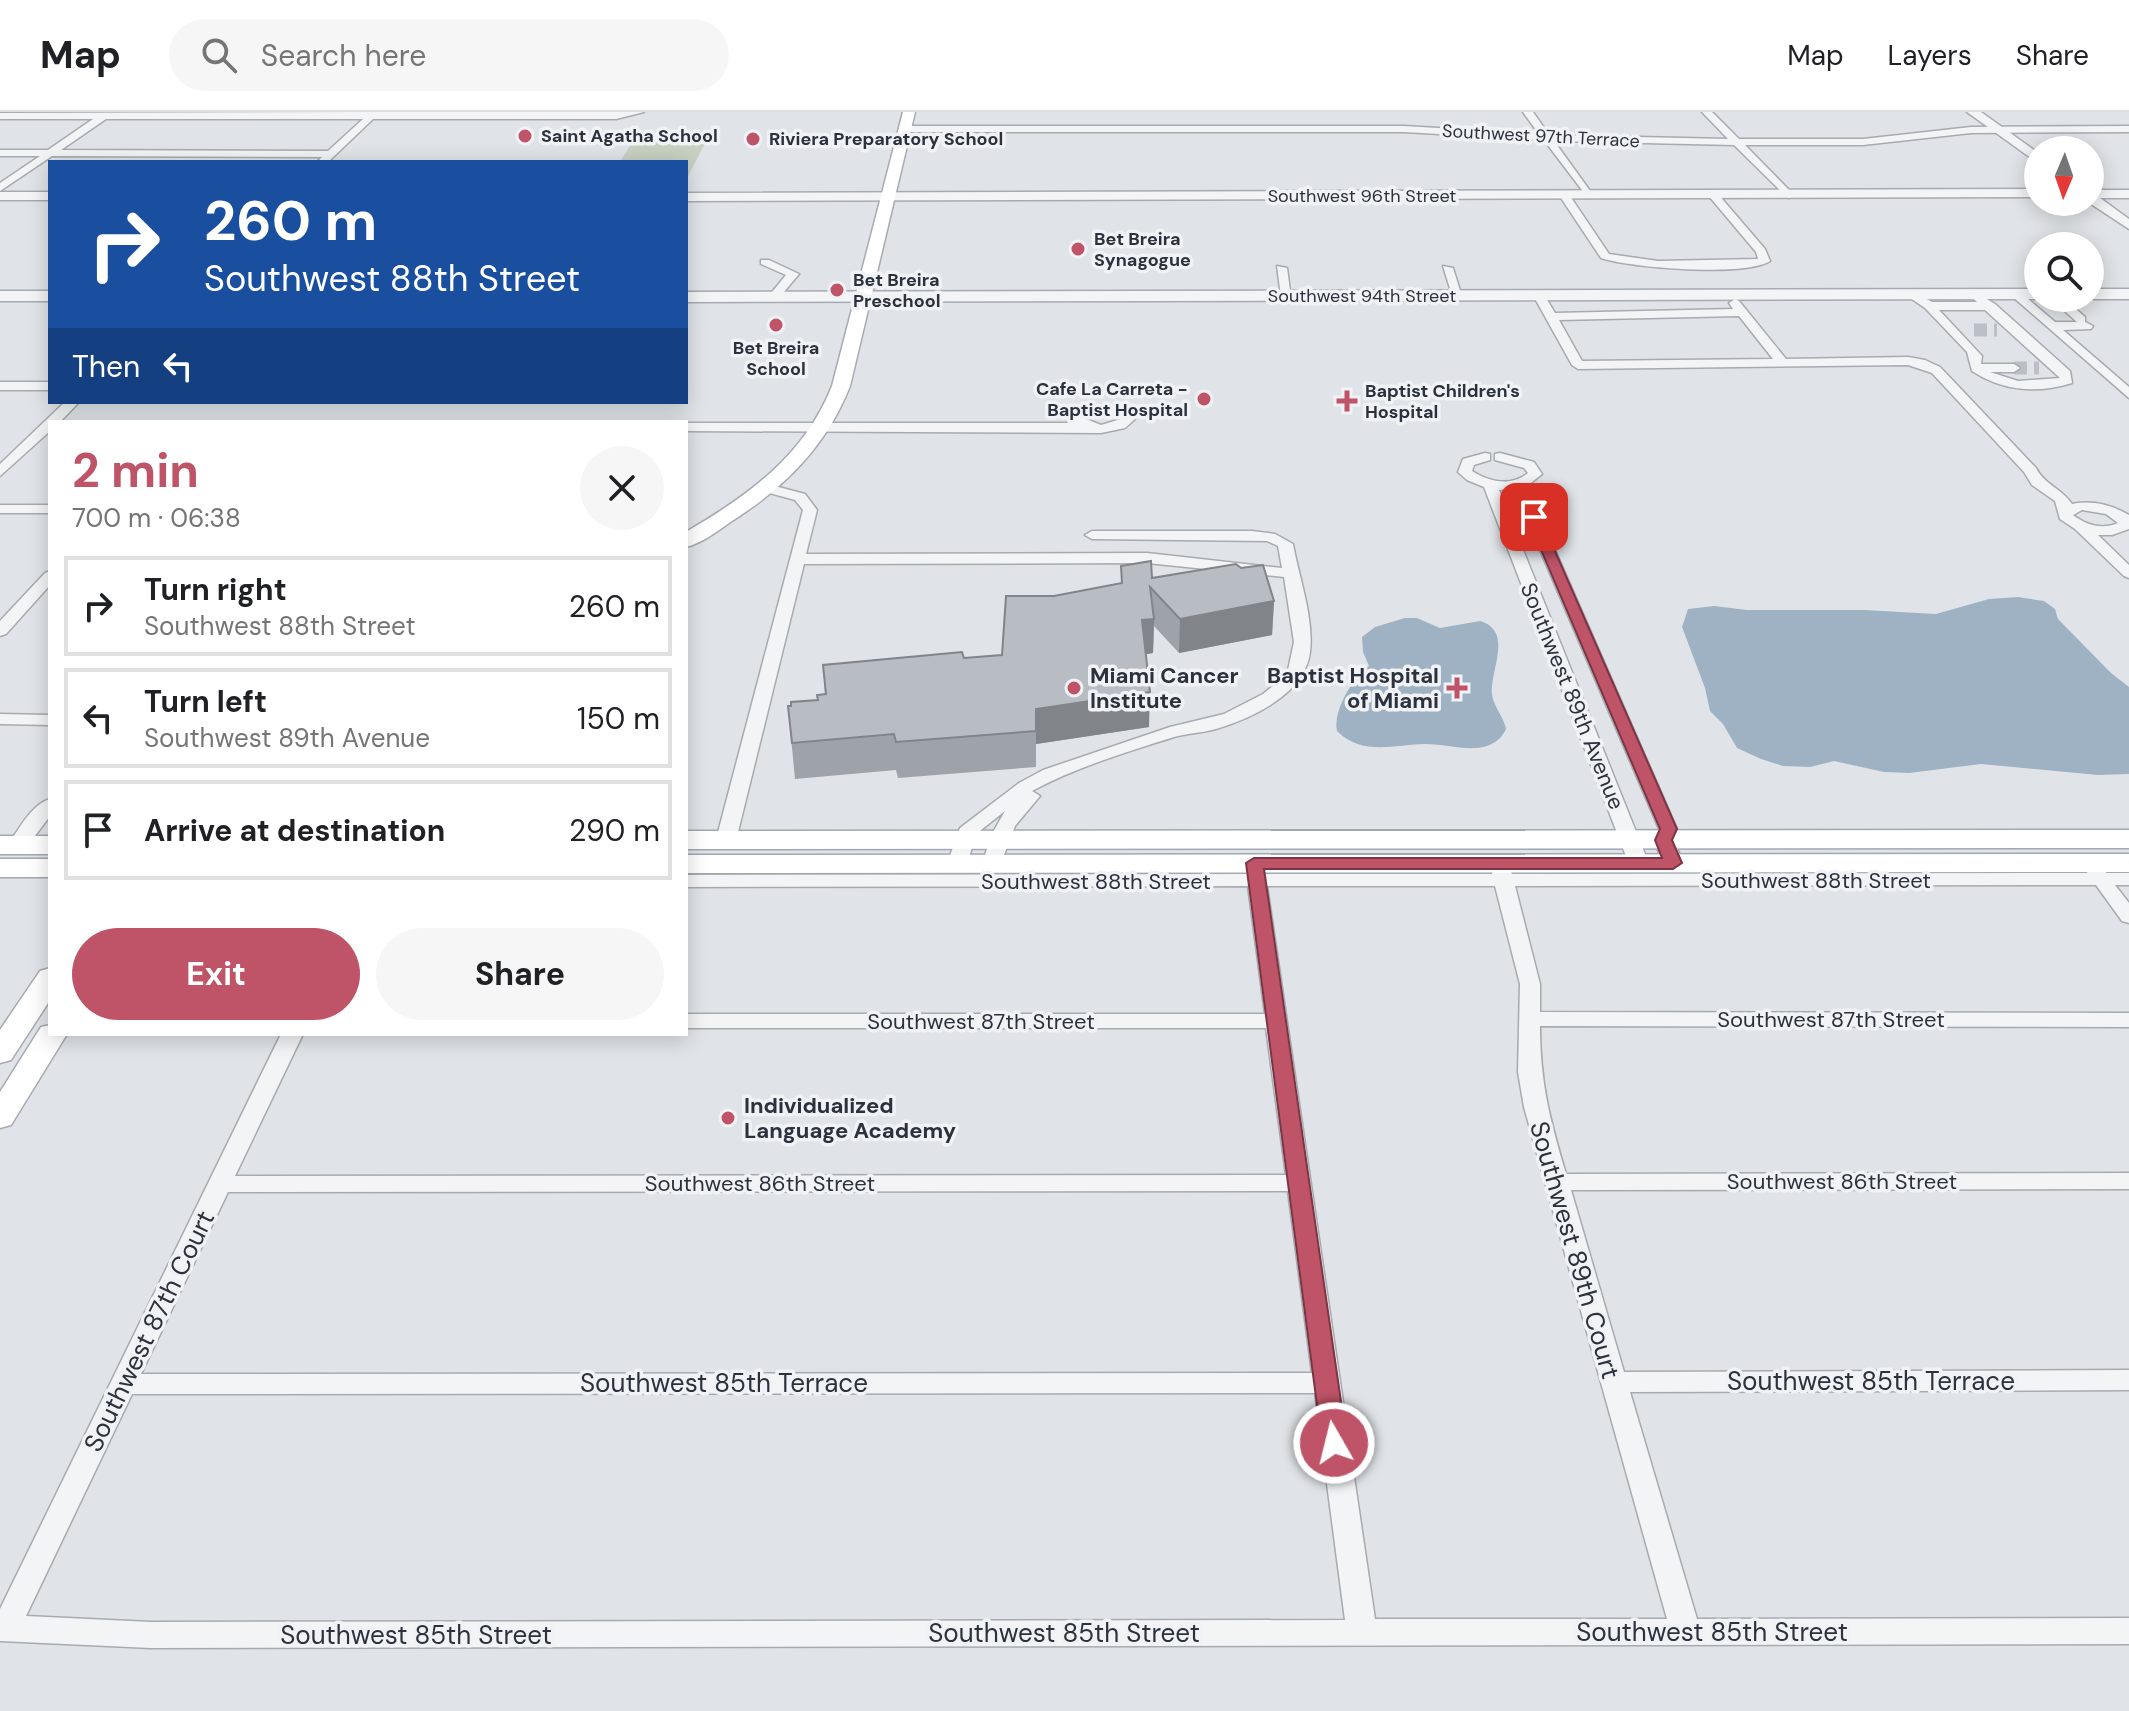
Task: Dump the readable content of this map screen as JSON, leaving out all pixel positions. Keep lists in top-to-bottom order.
{
  "streets": {
    "main road": ["Southwest 88th Street"],
    "street": [
      "Southwest 97th Terrace",
      "Southwest 96th Street",
      "Southwest 94th Street",
      "Southwest 89th Avenue",
      "Southwest 87th Street",
      "Southwest 86th Street",
      "Southwest 89th Court",
      "Southwest 87th Court",
      "Southwest 85th Terrace",
      "Southwest 85th Street"
    ]
  },
  "crossings": [
    ["Southwest 89th Avenue", "Southwest 88th Street"],
    ["Southwest 88th Street", "Southwest 89th Court"],
    ["Southwest 87th Street", "Southwest 89th Court"],
    ["Southwest 86th Street", "Southwest 89th Court"],
    ["Southwest 86th Street", "Southwest 87th Court"],
    ["Southwest 89th Court", "Southwest 85th Terrace"],
    ["Southwest 89th Court", "Southwest 85th Street"],
    ["Southwest 87th Court", "Southwest 85th Terrace"],
    ["Southwest 87th Court", "Southwest 85th Street"]
  ],
  "places": {
    "other": [
      "Saint Agatha School",
      "Riviera Preparatory School",
      "Bet Breira Synagogue",
      "Bet Breira Preschool",
      "Bet Breira School",
      "Cafe La Carreta - Baptist Hospital",
      "Miami Cancer Institute",
      "Individualized Language Academy"
    ],
    "health": ["Baptist Children's Hospital", "Baptist Hospital of Miami"]
  },
  "north": "bottom",
  "page": {
    "header": "Map",
    "search": "Search here",
    "nav": ["Map", "Layers", "Share"],
    "turn": ["260 m", "Southwest 88th Street"],
    "then": "Then",
    "heading": ["2 min", "700 m · 06:38"],
    "list": [
      {
        "name": "Turn right",
        "note": "Southwest 88th Street",
        "value": "260 m"
      },
      {
        "name": "Turn left",
        "note": "Southwest 89th Avenue",
        "value": "150 m"
      },
      {
        "name": "Arrive at destination",
        "value": "290 m"
      }
    ],
    "buttons": ["Exit", "Share"]
  }
}
